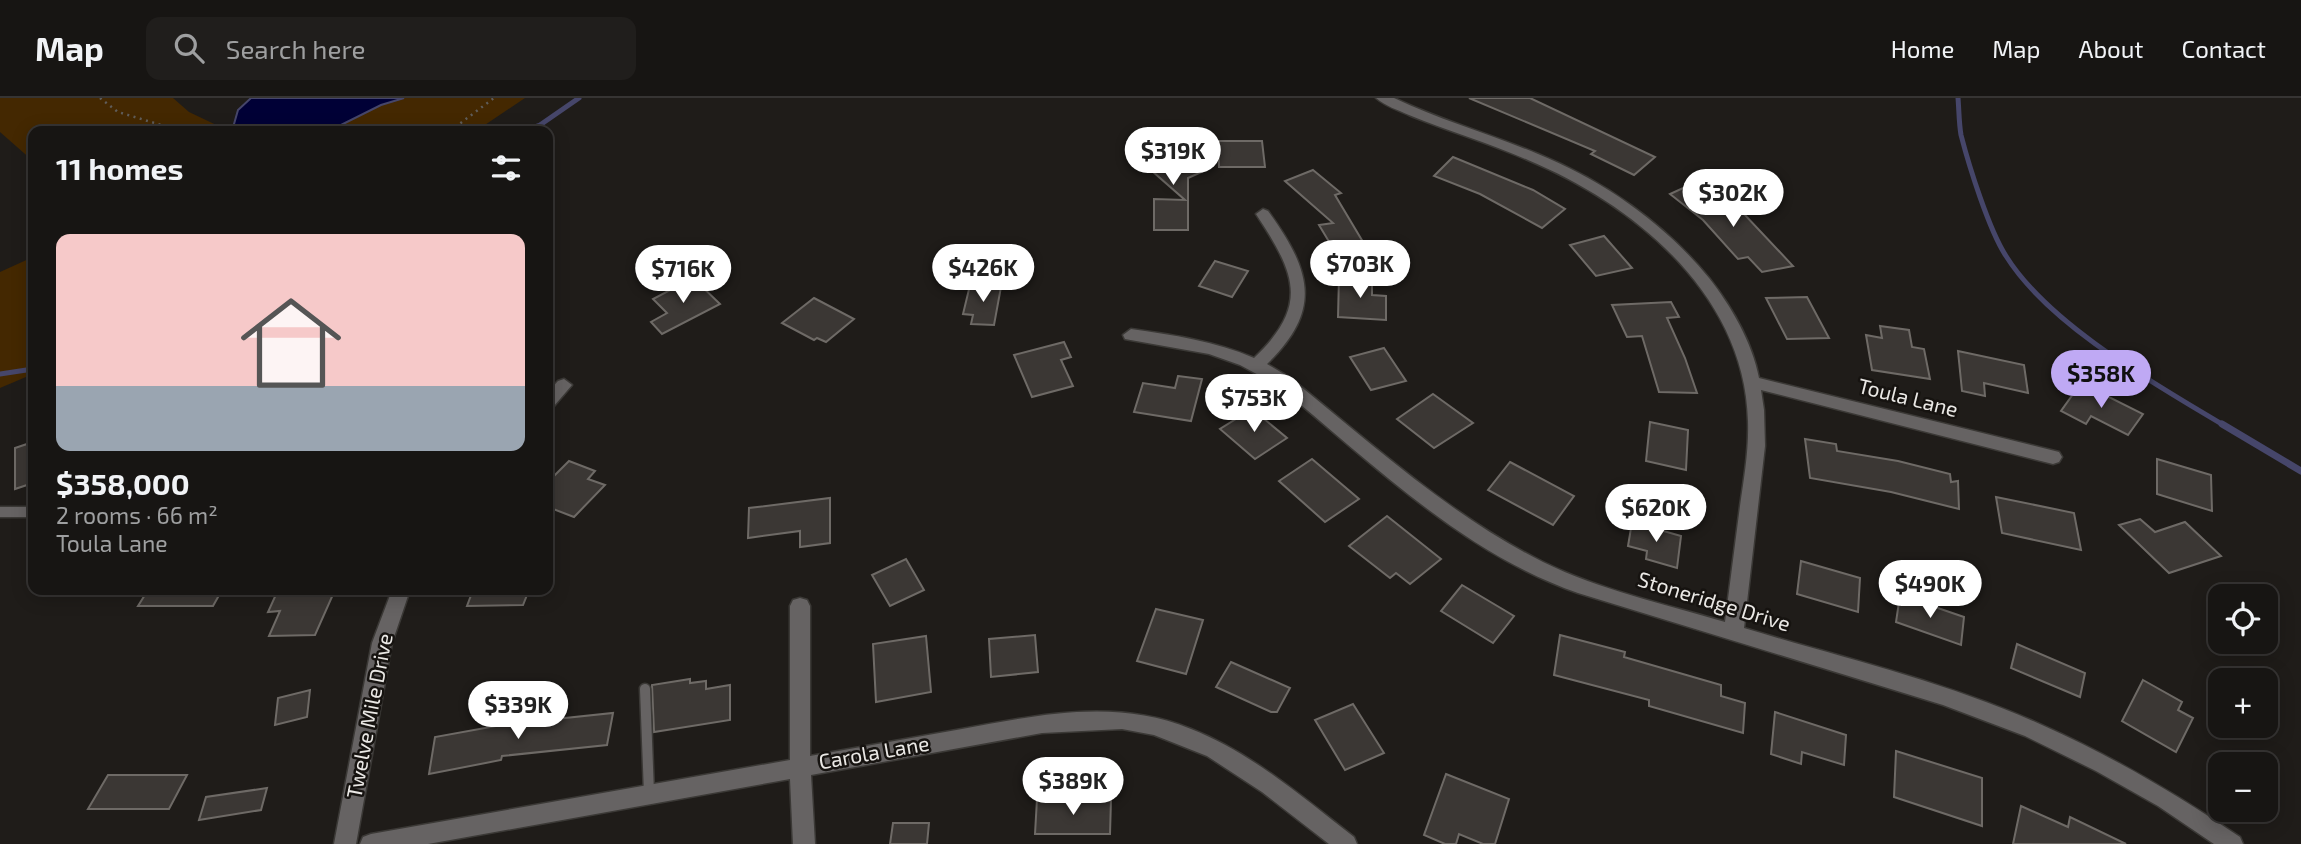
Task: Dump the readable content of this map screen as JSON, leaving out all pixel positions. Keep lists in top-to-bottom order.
{
  "streets": {
    "street": [
      "Toula Lane",
      "Stoneridge Drive",
      "Twelve Mile Drive",
      "Carola Lane"
    ]
  },
  "page": {
    "header": "Map",
    "search": "Search here",
    "nav": [
      "Home",
      "Map",
      "About",
      "Contact"
    ],
    "heading": "11 homes",
    "price": [
      "$319K",
      "$302K",
      "$703K",
      "$426K",
      "$716K",
      "$358K",
      "$753K",
      "$620K",
      "$490K",
      "$339K",
      "$389K"
    ],
    "list": [
      {
        "name": "$358,000",
        "note": "2 rooms · 66 m² · Toula Lane"
      }
    ],
    "map_buttons": ["+", "−"]
  }
}
